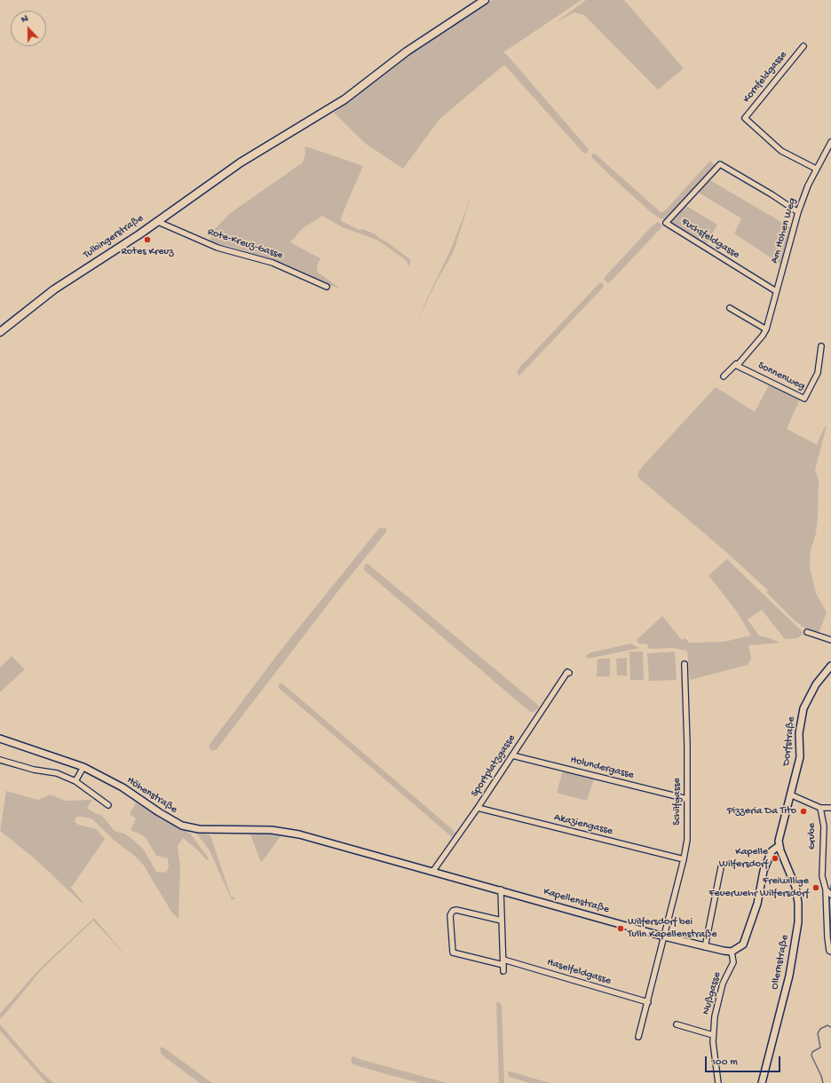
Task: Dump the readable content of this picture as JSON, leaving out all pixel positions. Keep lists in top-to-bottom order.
{
  "streets": {
    "main road": ["Tulbingerstraße"],
    "street": [
      "Kornfeldgasse",
      "Am Hohen Weg",
      "Fuchsfeldgasse",
      "Rote-Kreuz-Gasse",
      "Sonnenweg",
      "Dorfstraße",
      "Sportplatzgasse",
      "Holundergasse",
      "Höhenstraße",
      "Schilfgasse",
      "Akaziengasse",
      "Grube",
      "Kapellenstraße",
      "Ollernstraße",
      "Haselfeldgasse",
      "Nußgasse"
    ]
  },
  "crossings": [
    ["Kornfeldgasse", "Am Hohen Weg"],
    ["Am Hohen Weg", "Fuchsfeldgasse"],
    ["Am Hohen Weg", "Sonnenweg"],
    ["Tulbingerstraße", "Rote-Kreuz-Gasse"],
    ["Dorfstraße", "Grube"],
    ["Dorfstraße", "Ollernstraße"],
    ["Sportplatzgasse", "Holundergasse"],
    ["Sportplatzgasse", "Akaziengasse"],
    ["Sportplatzgasse", "Kapellenstraße"],
    ["Holundergasse", "Schilfgasse"],
    ["Höhenstraße", "Kapellenstraße"],
    ["Schilfgasse", "Akaziengasse"],
    ["Schilfgasse", "Kapellenstraße"],
    ["Kapellenstraße", "Nußgasse"]
  ],
  "places": [
    "Rotes Kreuz",
    "Pizzeria Da Tito",
    "Kapelle Wilfersdorf",
    "Freiwillige Feuerwehr Wilfersdorf",
    "Wilfersdorf bei Tulln Kapellenstraße"
  ],
  "scale_bar": "100 m",
  "north": "top"
}
